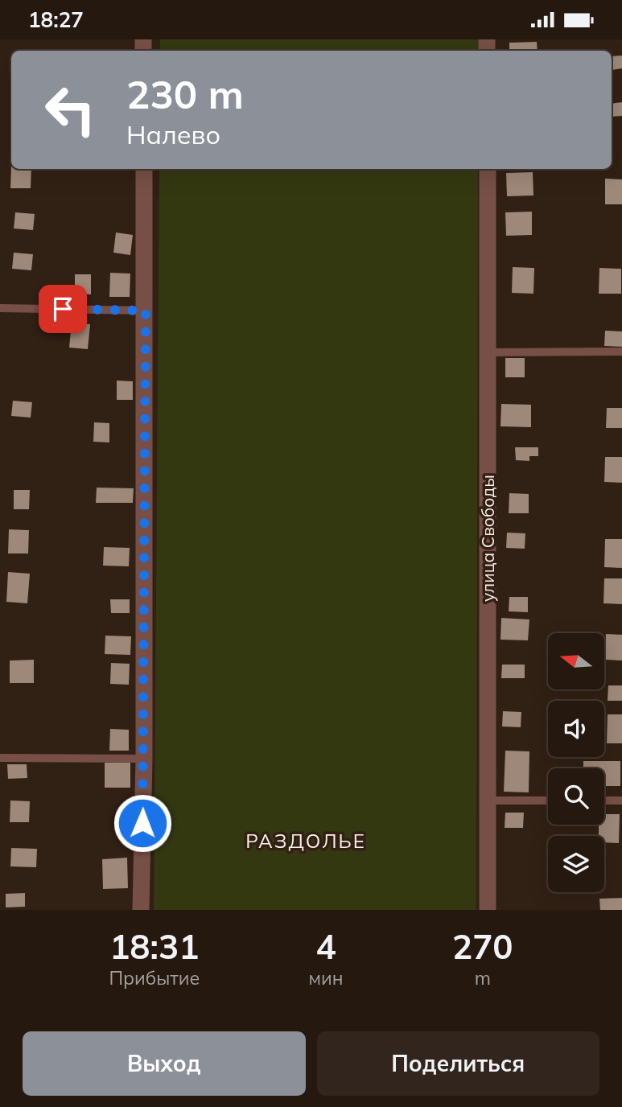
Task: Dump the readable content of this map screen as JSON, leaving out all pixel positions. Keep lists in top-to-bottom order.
{
  "streets": {
    "street": ["улица Свободы"]
  },
  "districts": ["РАЗДОЛЬЕ"],
  "north": "left",
  "page": {
    "status": "18:27",
    "turn": ["230 m", "Налево"],
    "eta": [
      "18:31",
      "Прибытие",
      "4",
      "мин",
      "270",
      "m"
    ],
    "buttons": ["Выход", "Поделиться"]
  }
}
